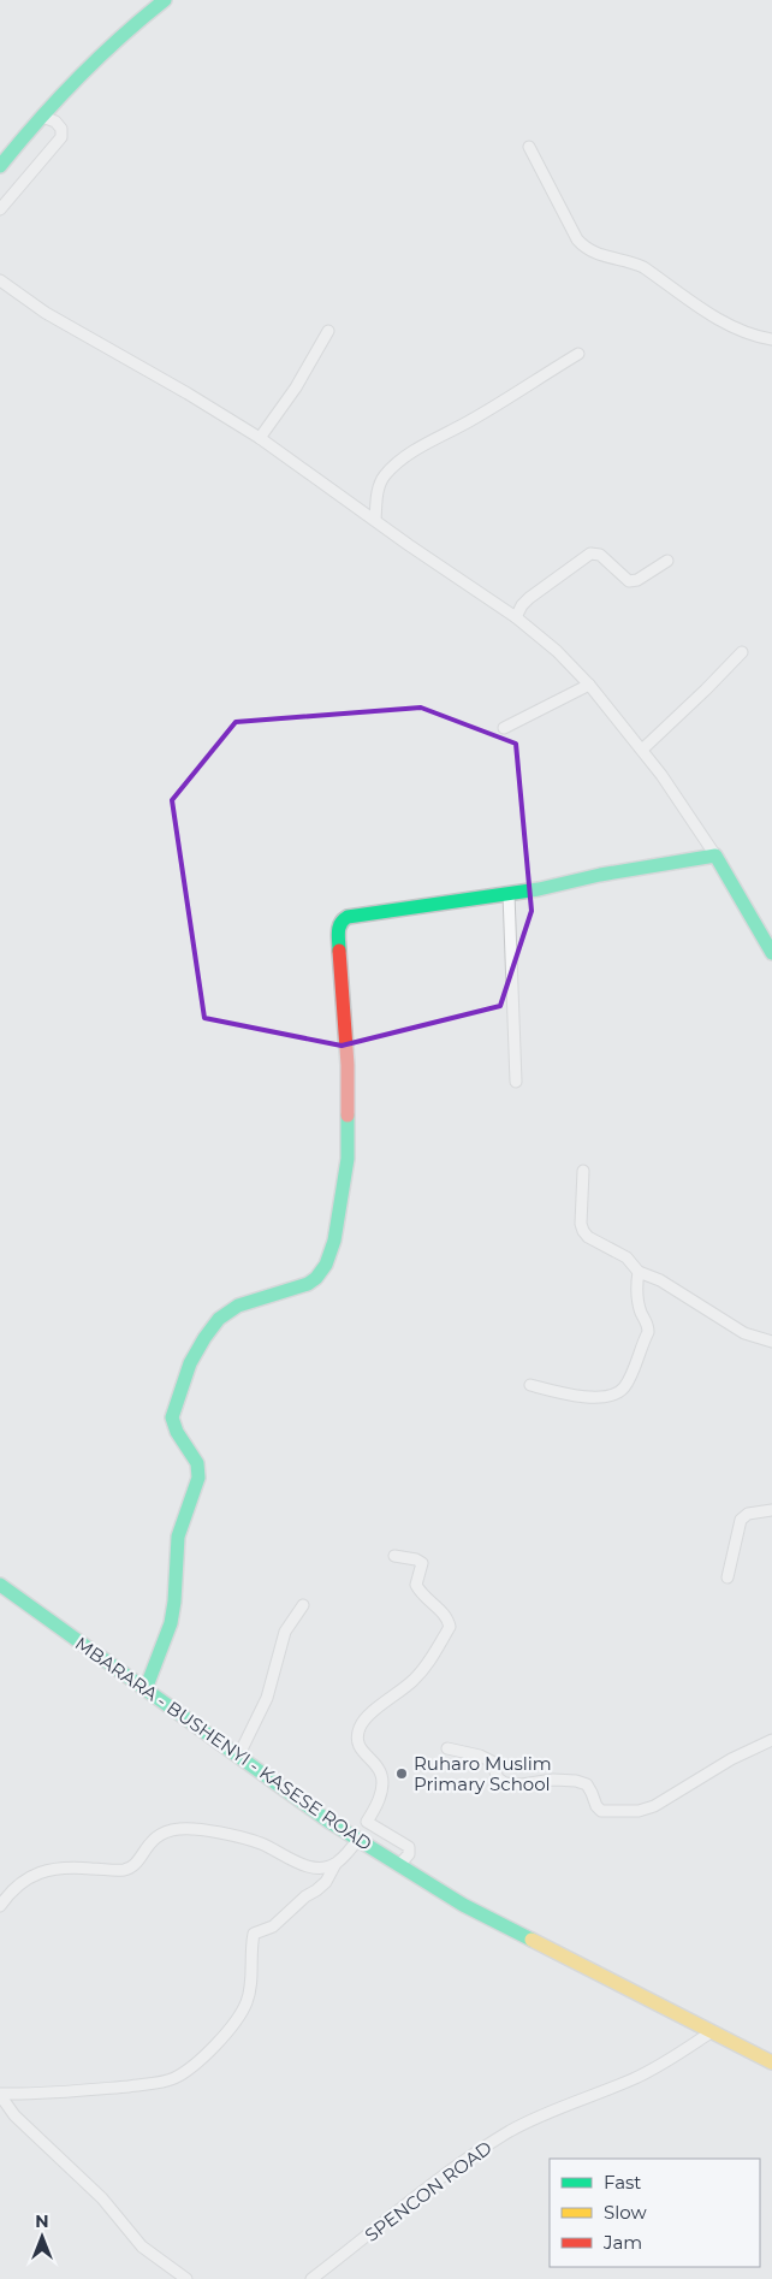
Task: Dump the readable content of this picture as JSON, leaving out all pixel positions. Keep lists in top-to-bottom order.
{
  "streets": {
    "main road": ["MBARARA - BUSHENYI - KASESE ROAD"],
    "street": ["SPENCON ROAD"]
  },
  "crossings": [
    ["MBARARA - BUSHENYI - KASESE ROAD", "SPENCON ROAD"]
  ],
  "places": ["Ruharo Muslim Primary School"],
  "legend": ["Fast", "Slow", "Jam"],
  "north": "top"
}
